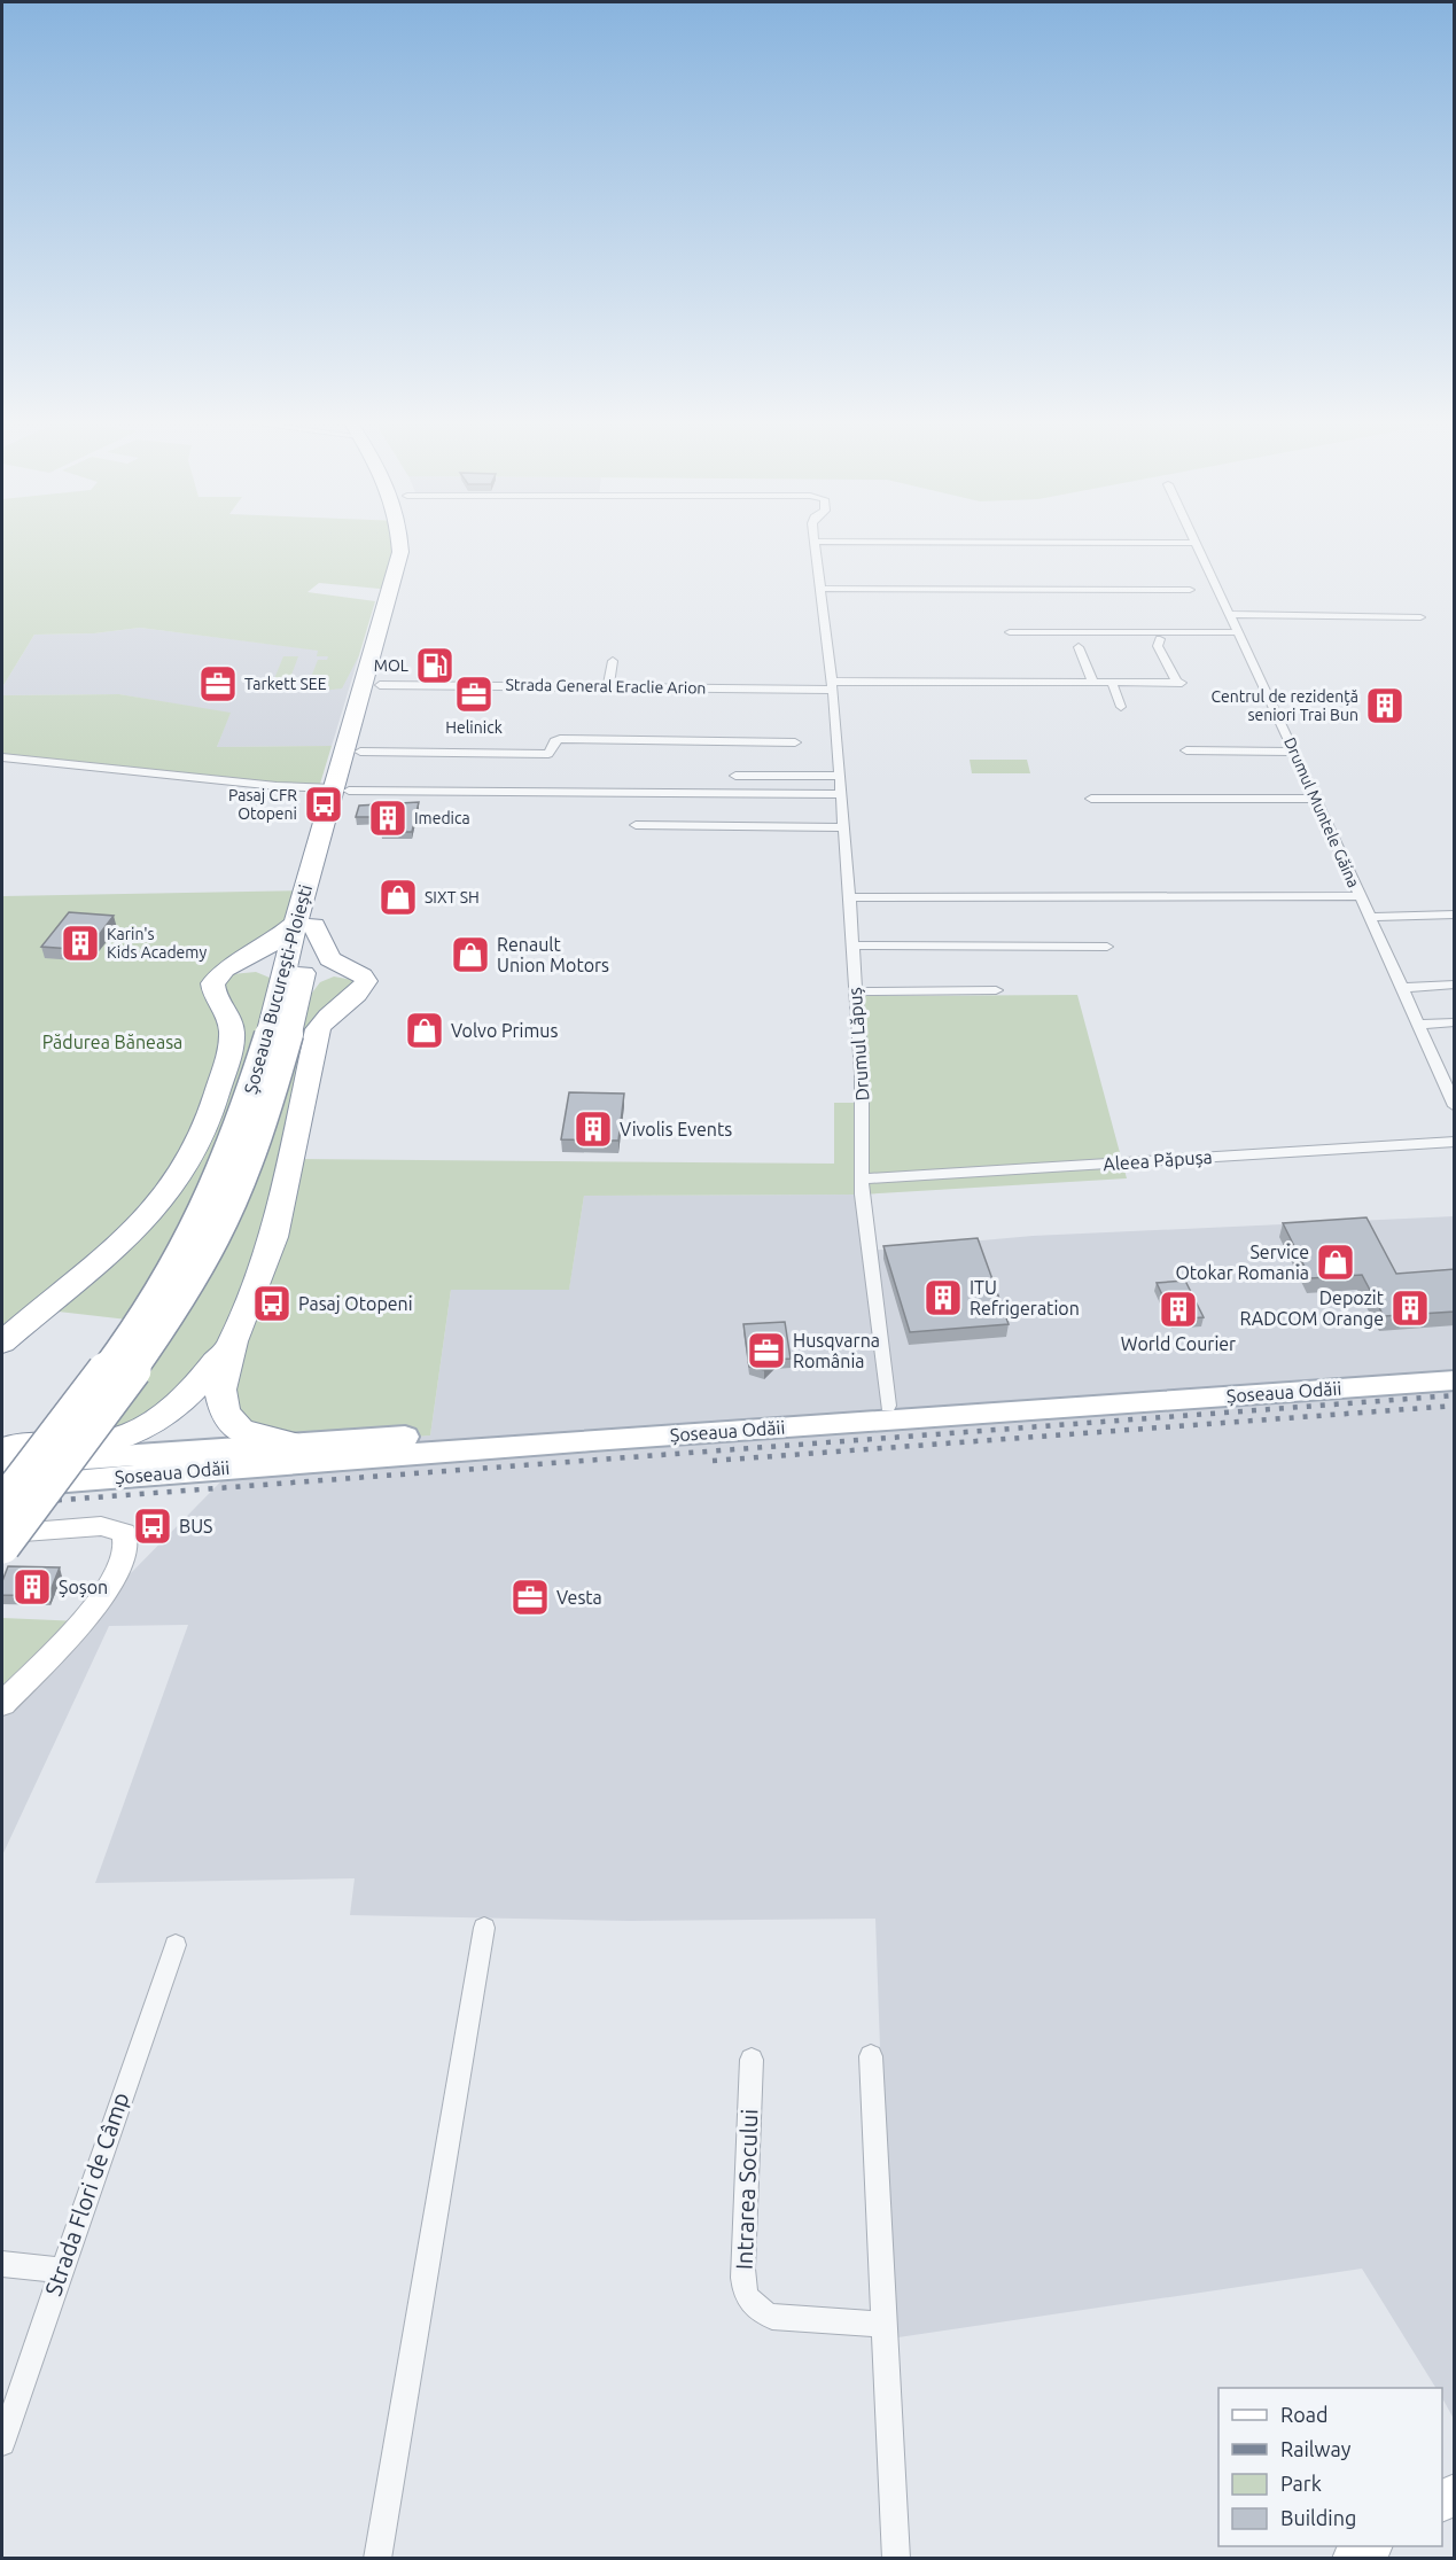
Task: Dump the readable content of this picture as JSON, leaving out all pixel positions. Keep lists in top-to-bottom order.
{
  "streets": {
    "highway": ["Șoseaua București-Ploiești"],
    "main road": ["Șoseaua Odăii"],
    "street": [
      "Strada General Eraclie Arion",
      "Drumul Muntele Găina",
      "Drumul Lăpuș",
      "Aleea Păpușa",
      "Intrarea Socului",
      "Strada Flori de Câmp"
    ]
  },
  "crossings": [
    ["Strada General Eraclie Arion", "Șoseaua București-Ploiești"],
    ["Strada General Eraclie Arion", "Drumul Lăpuș"],
    ["Drumul Lăpuș", "Aleea Păpușa"],
    ["Drumul Lăpuș", "Șoseaua Odăii"]
  ],
  "parks": ["Pădurea Băneasa"],
  "places": {
    "fuel station": ["MOL"],
    "office": [
      "Tarkett SEE",
      "Helinick",
      "Husqvarna România",
      "Vesta"
    ],
    "building": [
      "Centrul de rezidență seniori Trai Bun",
      "Imedica",
      "Karin's Kids Academy",
      "Vivolis Events",
      "ITU Refrigeration",
      "Depozit RADCOM Orange",
      "World Courier",
      "Șoșon"
    ],
    "bus stop": ["Pasaj CFR Otopeni", "Pasaj Otopeni", "BUS"],
    "shop": [
      "SIXT SH",
      "Renault Union Motors",
      "Volvo Primus",
      "Service Otokar Romania"
    ]
  },
  "legend": [
    "Road",
    "Railway",
    "Park",
    "Building"
  ]
}
